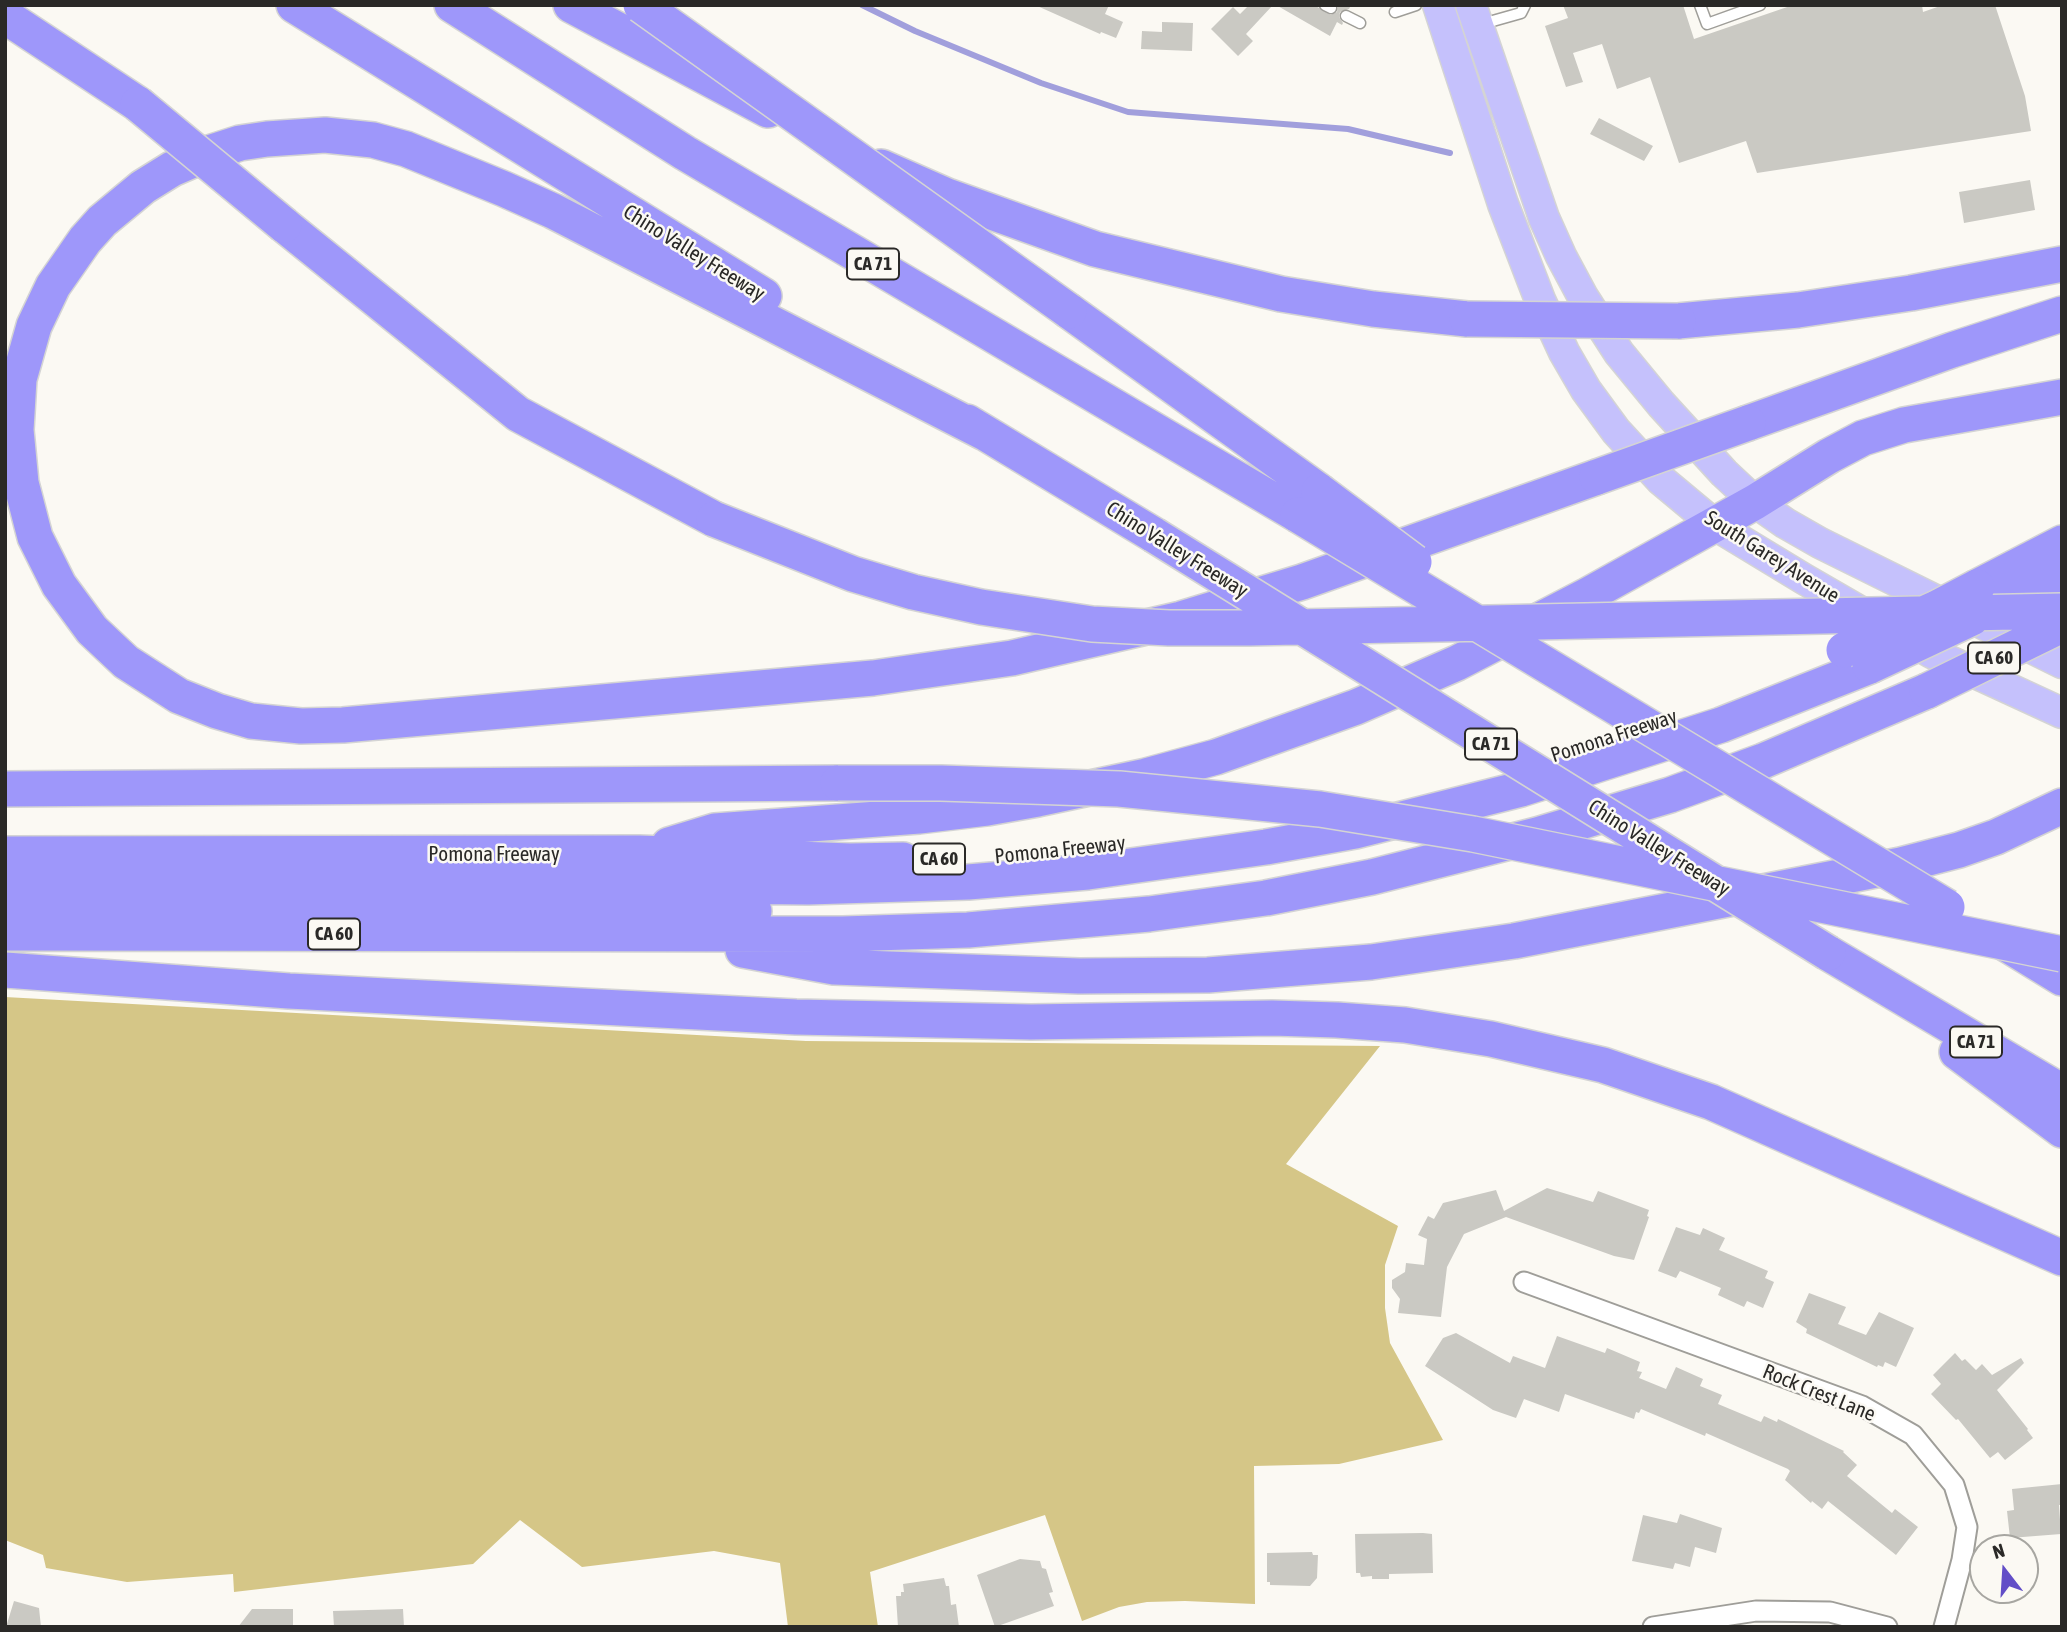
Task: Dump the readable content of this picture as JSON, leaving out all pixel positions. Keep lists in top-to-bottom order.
{
  "streets": {
    "highway": [
      "Chino Valley Freeway",
      "CA 71",
      "CA 60",
      "Pomona Freeway"
    ],
    "main road": ["South Garey Avenue"],
    "street": ["Rock Crest Lane"]
  },
  "north": "top"
}
